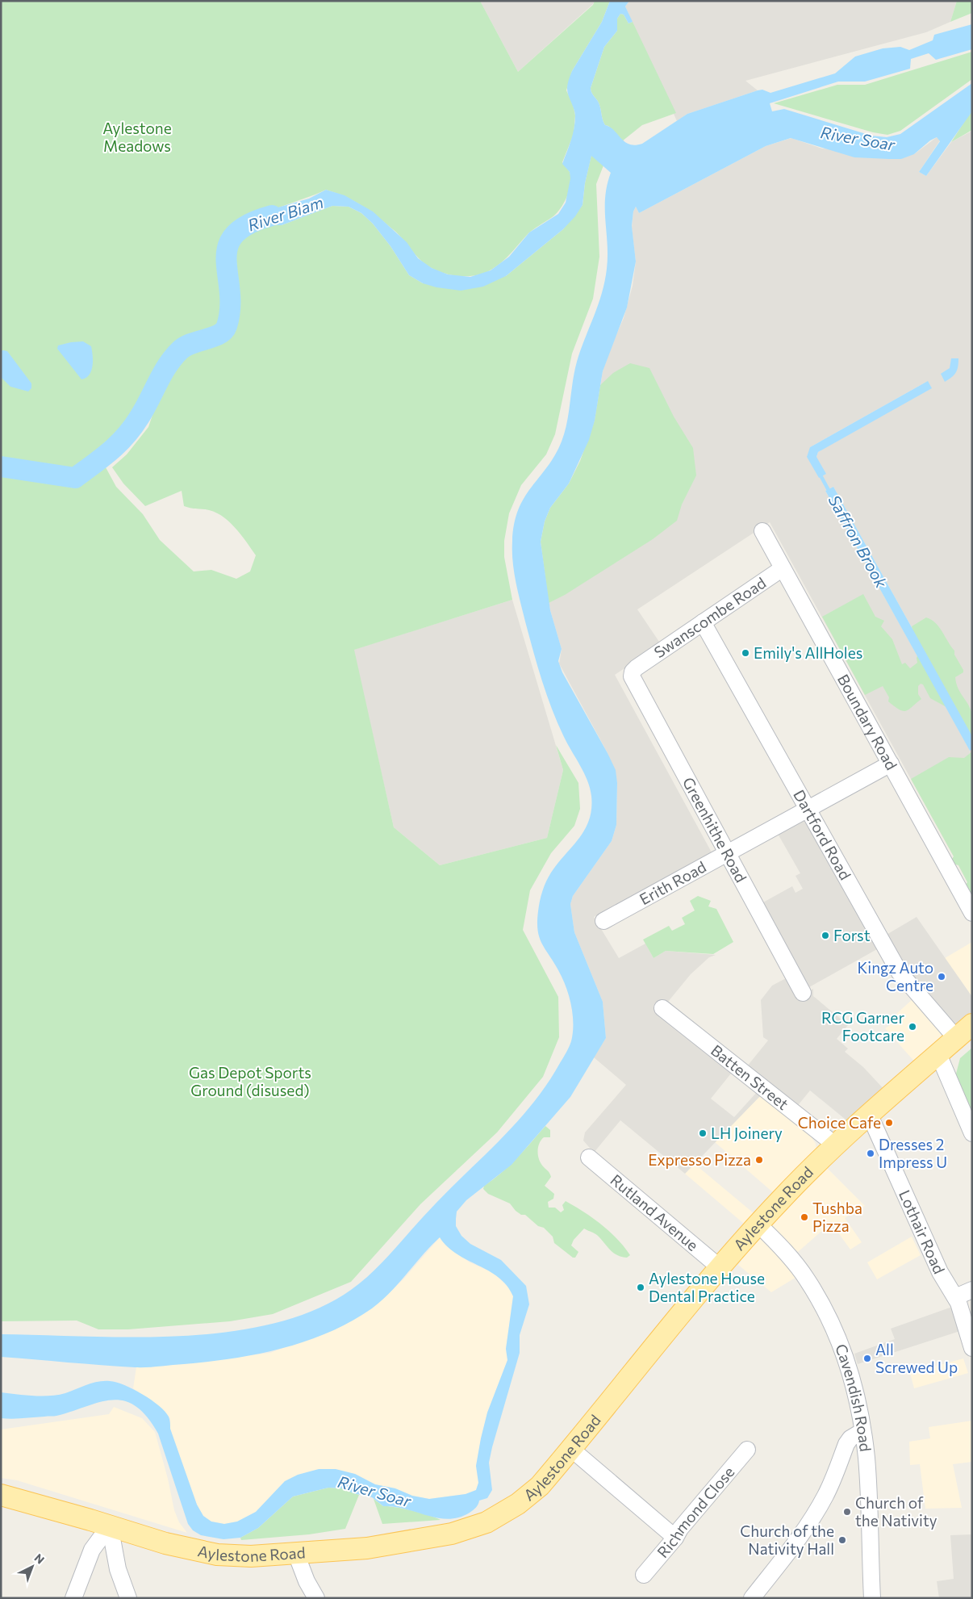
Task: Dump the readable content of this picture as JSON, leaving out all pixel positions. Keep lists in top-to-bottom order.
{
  "streets": {
    "main road": ["Aylestone Road"],
    "street": [
      "Swanscombe Road",
      "Boundary Road",
      "Greenhithe Road",
      "Dartford Road",
      "Erith Road",
      "Batten Street",
      "Rutland Avenue",
      "Lothair Road",
      "Cavendish Road",
      "Richmond Close"
    ]
  },
  "crossings": [
    ["Swanscombe Road", "Boundary Road"],
    ["Swanscombe Road", "Greenhithe Road"],
    ["Swanscombe Road", "Dartford Road"],
    ["Boundary Road", "Erith Road"],
    ["Greenhithe Road", "Erith Road"],
    ["Dartford Road", "Erith Road"],
    ["Dartford Road", "Aylestone Road"],
    ["Batten Street", "Aylestone Road"],
    ["Aylestone Road", "Rutland Avenue"],
    ["Aylestone Road", "Lothair Road"],
    ["Aylestone Road", "Cavendish Road"]
  ],
  "water": ["River Soar", "River Biam", "Saffron Brook"],
  "parks": ["Aylestone Meadows", "Gas Depot Sports Ground (disused)"],
  "places": [
    "Emily's AllHoles",
    "Forst",
    "Kingz Auto Centre",
    "RCG Garner Footcare",
    "Choice Cafe",
    "LH Joinery",
    "Dresses 2 Impress U",
    "Expresso Pizza",
    "Tushba Pizza",
    "Aylestone House Dental Practice",
    "All Screwed Up",
    "Church of the Nativity",
    "Church of the Nativity Hall"
  ],
  "north": "top right"
}
